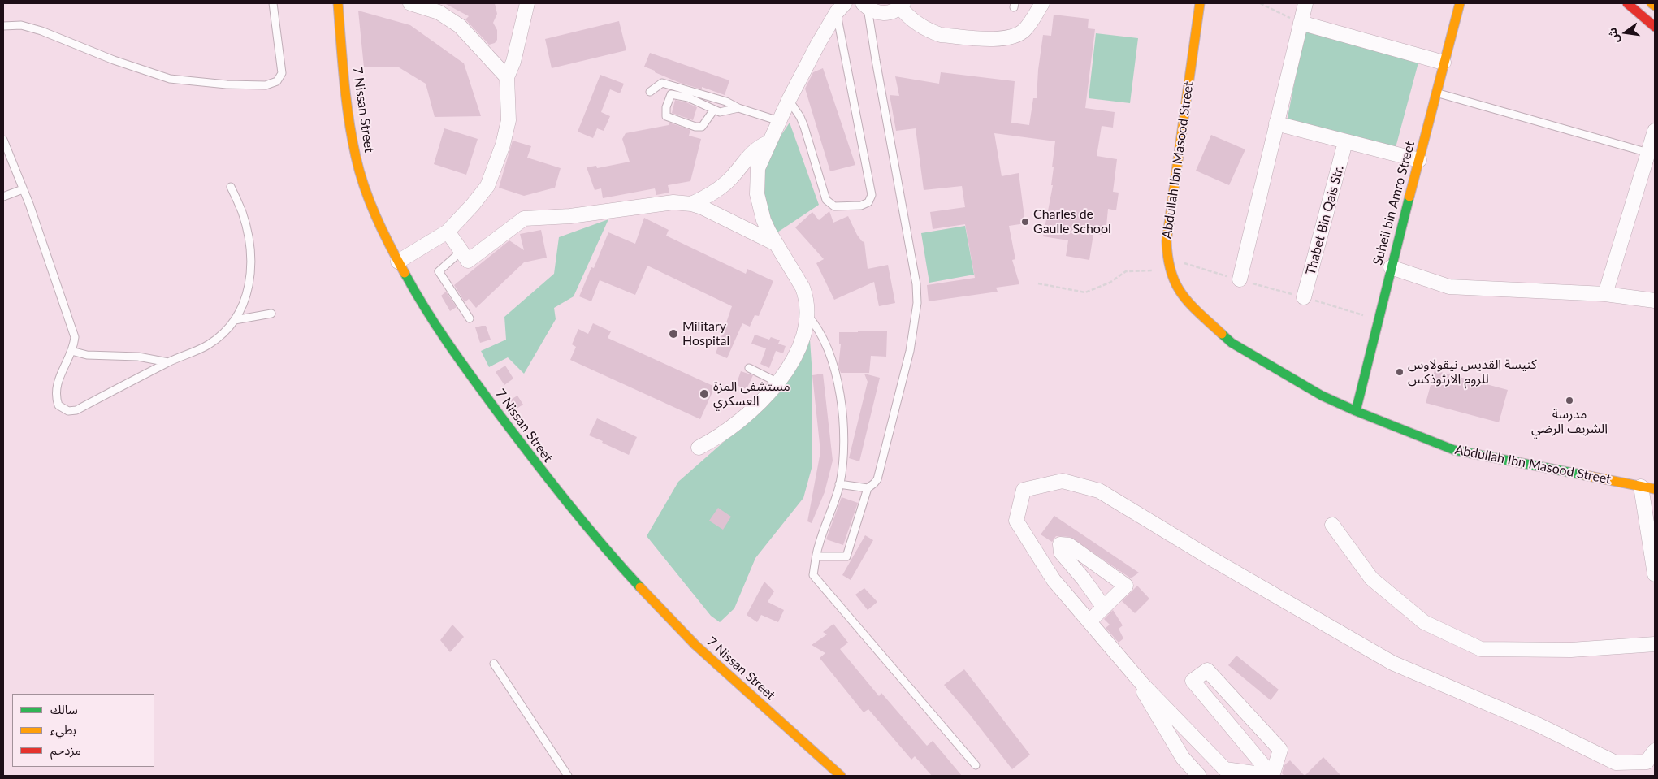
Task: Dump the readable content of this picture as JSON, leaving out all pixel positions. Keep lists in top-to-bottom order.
{
  "streets": {
    "street": [
      "7 Nissan Street",
      "Abdullah Ibn Masood Street",
      "Suheil bin Amro Street",
      "Thabet Bin Qais Str."
    ]
  },
  "crossings": [
    ["Abdullah Ibn Masood Street", "Suheil bin Amro Street"]
  ],
  "places": [
    "Charles de Gaulle School",
    "Military Hospital",
    "كنيسة القديس نيقولاوس للروم الارثوذكس",
    "مستشفى المزة العسكري",
    "مدرسة الشريف الرضي"
  ],
  "legend": ["سالك", "بطيء", "مزدحم"],
  "north": "left"
}
